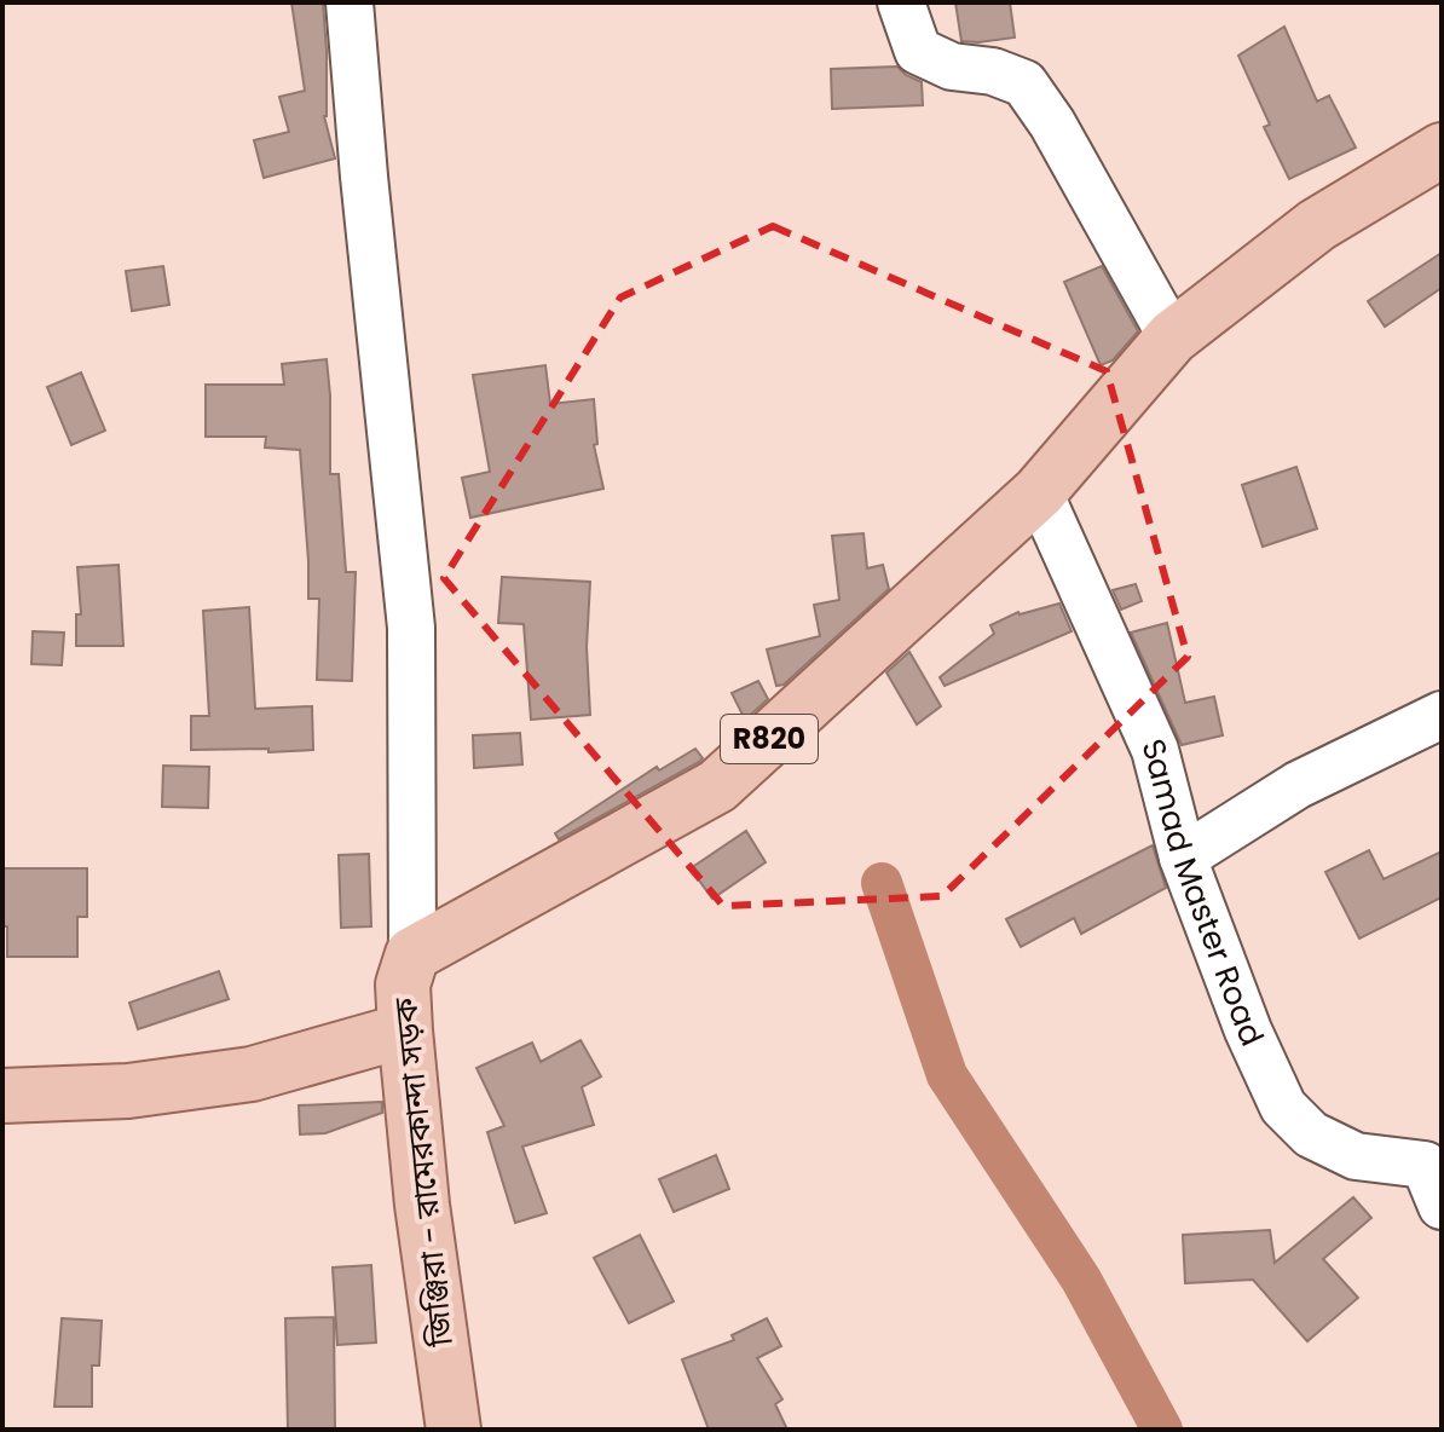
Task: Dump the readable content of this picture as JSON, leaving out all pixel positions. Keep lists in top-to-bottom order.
{
  "streets": {
    "main road": ["R820", "জিঞ্জিরা - রামেরকান্দা সড়ক"],
    "street": ["Samad Master Road"]
  },
  "crossings": [
    ["Samad Master Road", "জিঞ্জিরা - রামেরকান্দা সড়ক"]
  ]
}
